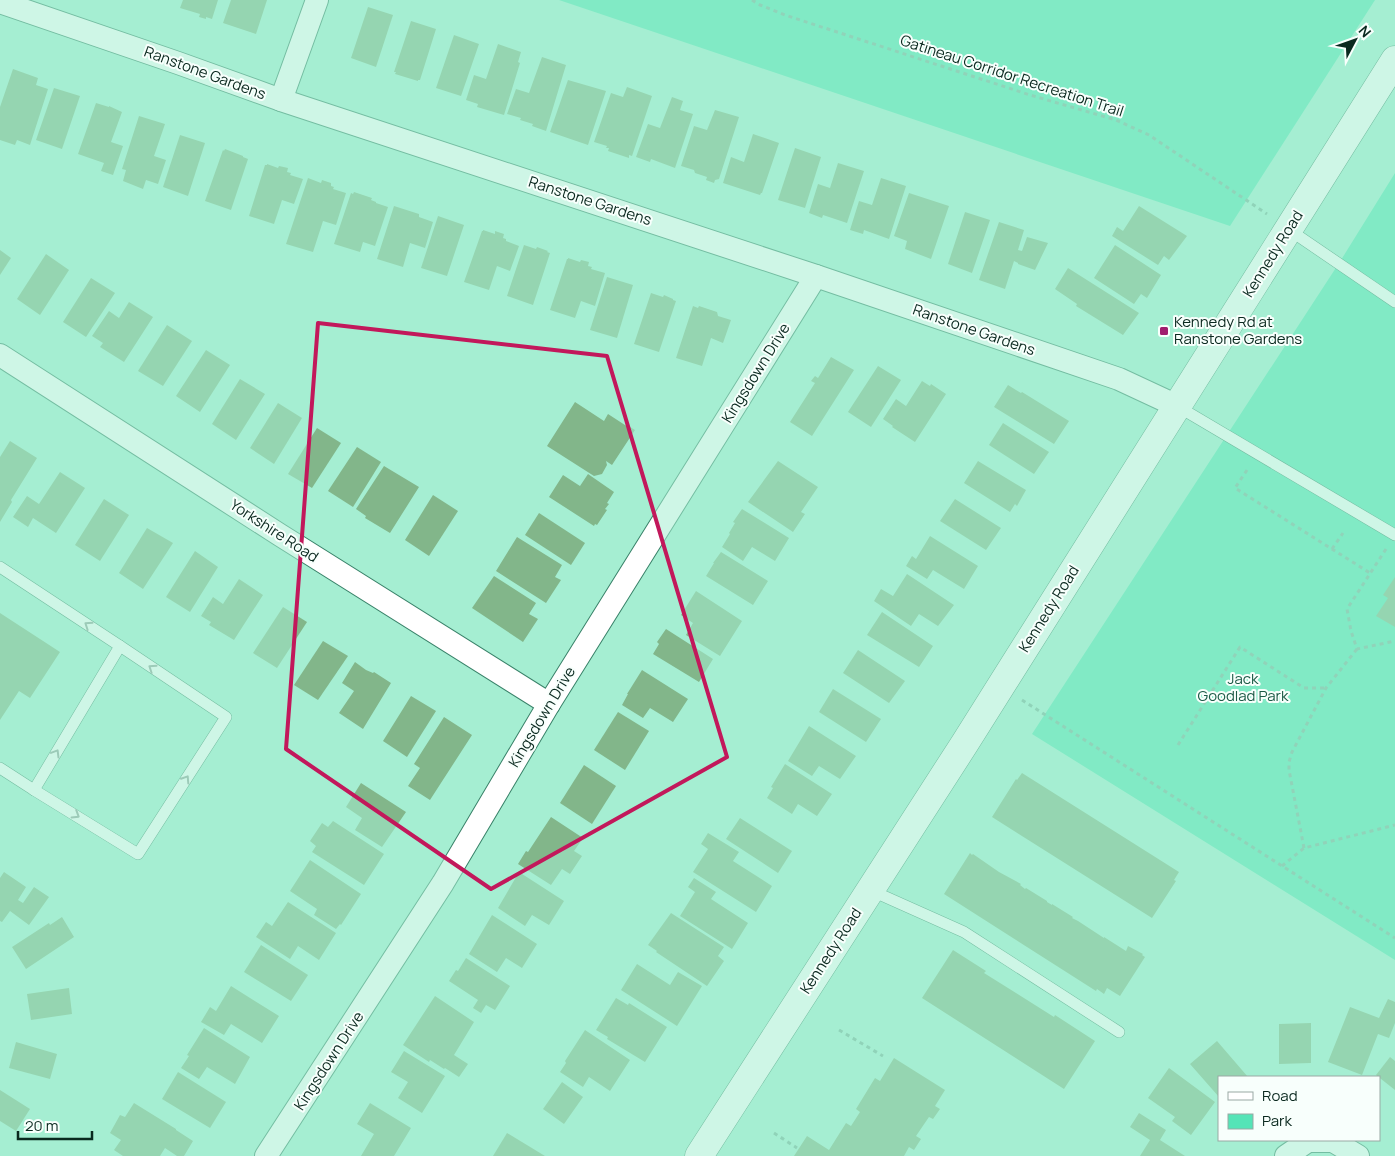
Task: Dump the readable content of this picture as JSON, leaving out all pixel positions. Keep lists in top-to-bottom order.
{
  "streets": {
    "main road": ["Kennedy Road"],
    "street": ["Ranstone Gardens", "Kingsdown Drive", "Yorkshire Road"],
    "path": ["Gatineau Corridor Recreation Trail"]
  },
  "crossings": [
    ["Ranstone Gardens", "Kennedy Road"],
    ["Ranstone Gardens", "Kingsdown Drive"],
    ["Kingsdown Drive", "Yorkshire Road"]
  ],
  "parks": ["Jack Goodlad Park"],
  "places": {
    "transit": ["Kennedy Rd at Ranstone Gardens"]
  },
  "legend": ["Road", "Park"],
  "scale_bar": "20 m",
  "north": "top right"
}
